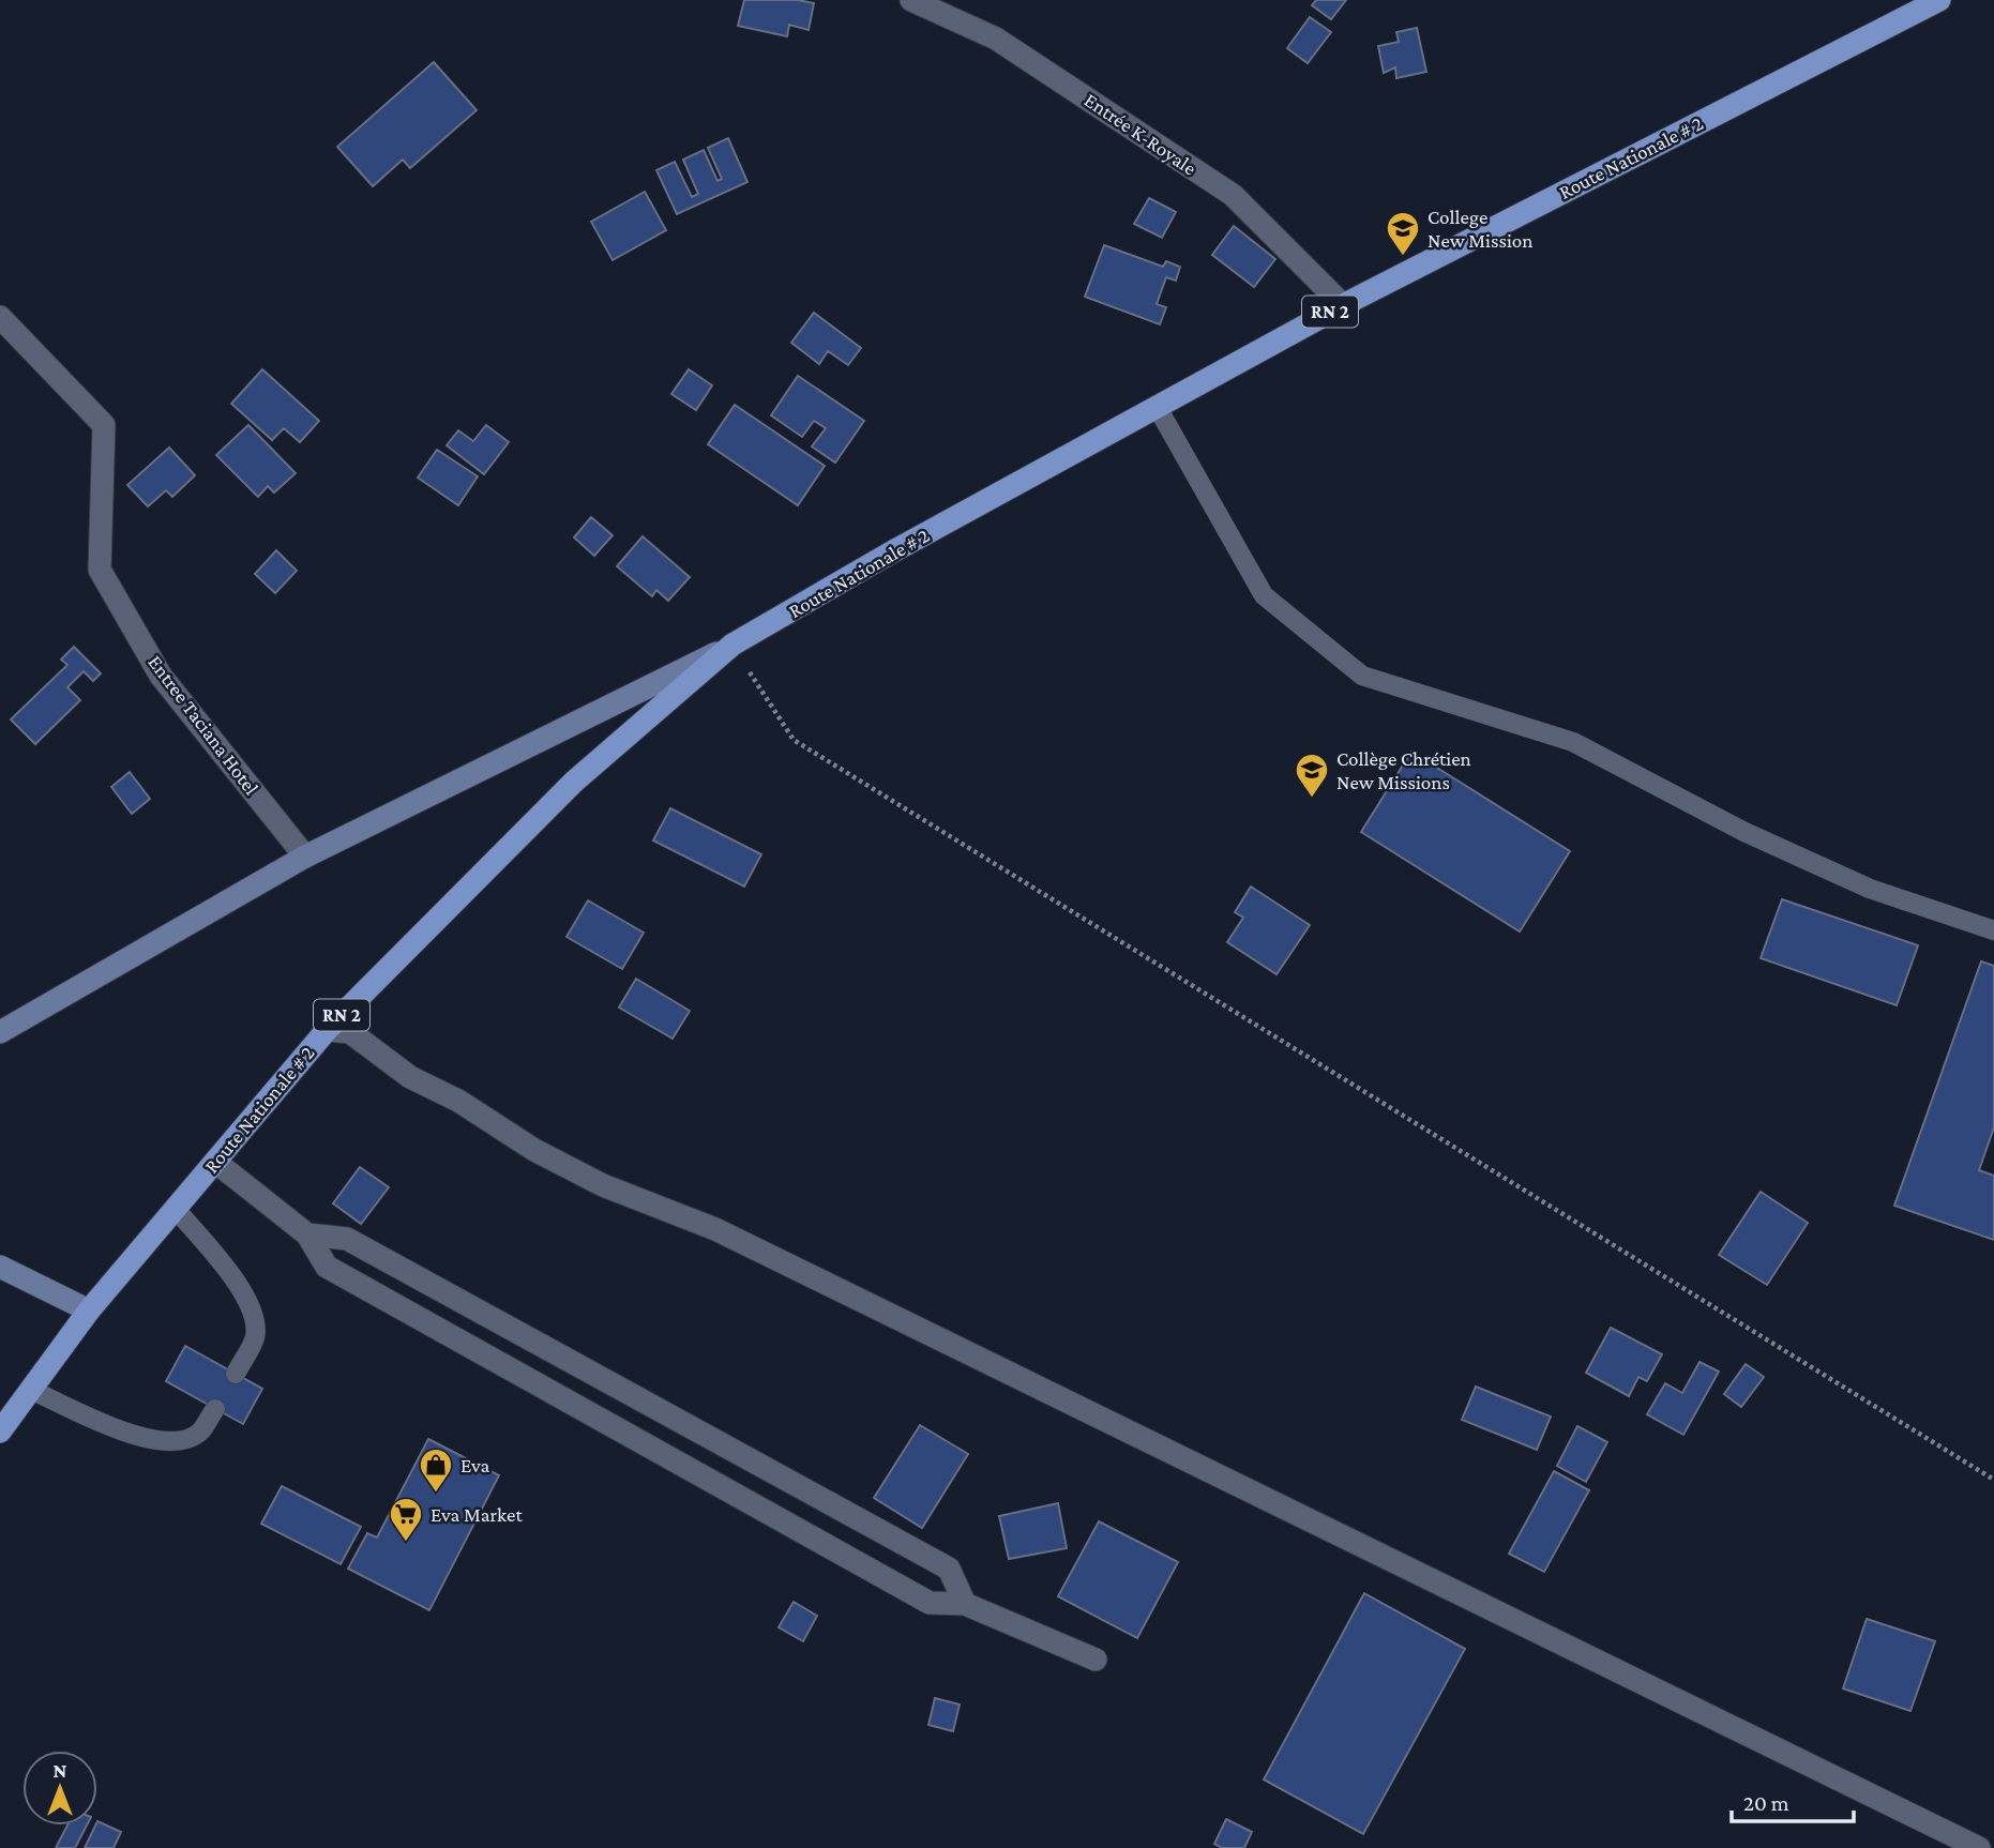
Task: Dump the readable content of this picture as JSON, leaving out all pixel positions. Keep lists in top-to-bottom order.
{
  "streets": {
    "main road": ["Route Nationale # 2", "RN 2"],
    "street": ["Entrée K-Royale", "Entree Taciana Hotel"]
  },
  "crossings": [
    ["Entrée K-Royale", "Route Nationale # 2"]
  ],
  "places": {
    "school or university": ["College New Mission", "Collège Chrétien New Missions"],
    "shop": ["Eva"],
    "supermarket": ["Eva Market"]
  },
  "scale_bar": "20 m",
  "north": "top"
}
